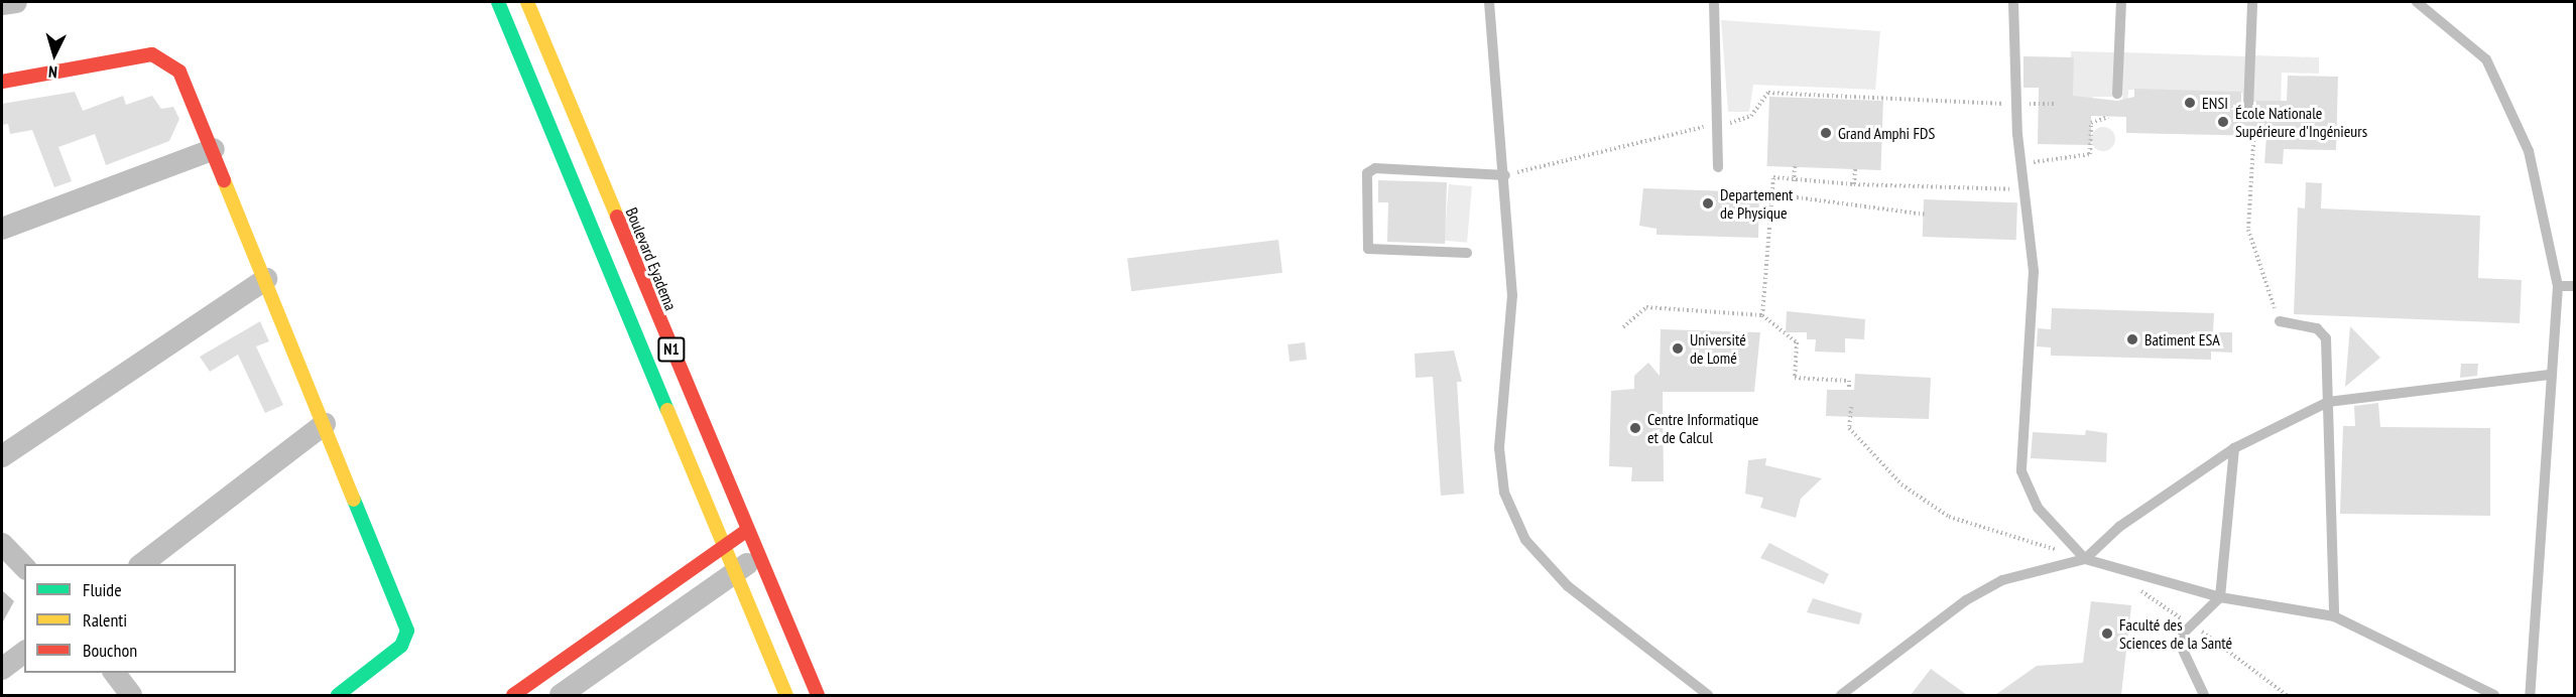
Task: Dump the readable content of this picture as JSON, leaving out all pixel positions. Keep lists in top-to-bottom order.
{
  "streets": {
    "main road": ["Boulevard Eyadema", "N1"]
  },
  "places": [
    "ENSI",
    "École Nationale Supérieure d'Ingénieurs",
    "Grand Amphi FDS",
    "Departement de Physique",
    "Batiment ESA",
    "Université de Lomé",
    "Centre Informatique et de Calcul",
    "Faculté des Sciences de la Santé"
  ],
  "legend": ["Fluide", "Ralenti", "Bouchon"],
  "north": "bottom"
}
